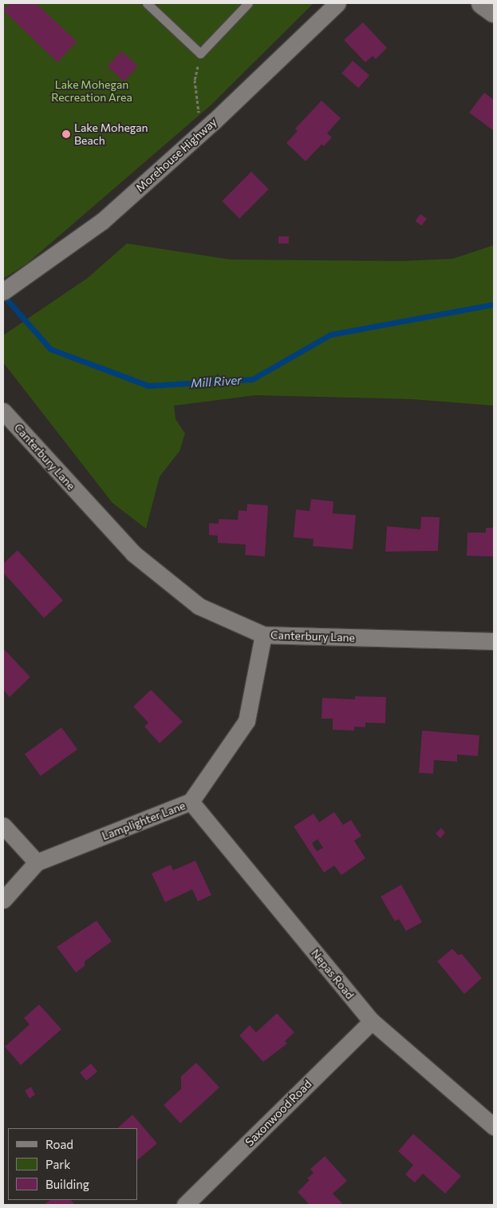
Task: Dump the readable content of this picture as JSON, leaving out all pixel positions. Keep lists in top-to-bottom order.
{
  "streets": {
    "street": [
      "Morehouse Highway",
      "Canterbury Lane",
      "Lamplighter Lane",
      "Nepas Road",
      "Saxonwood Road"
    ]
  },
  "crossings": [
    ["Canterbury Lane", "Lamplighter Lane"],
    ["Lamplighter Lane", "Nepas Road"],
    ["Nepas Road", "Saxonwood Road"]
  ],
  "water": ["Mill River"],
  "parks": ["Lake Mohegan Recreation Area"],
  "places": ["Lake Mohegan Beach"],
  "legend": ["Road", "Park", "Building"]
}
